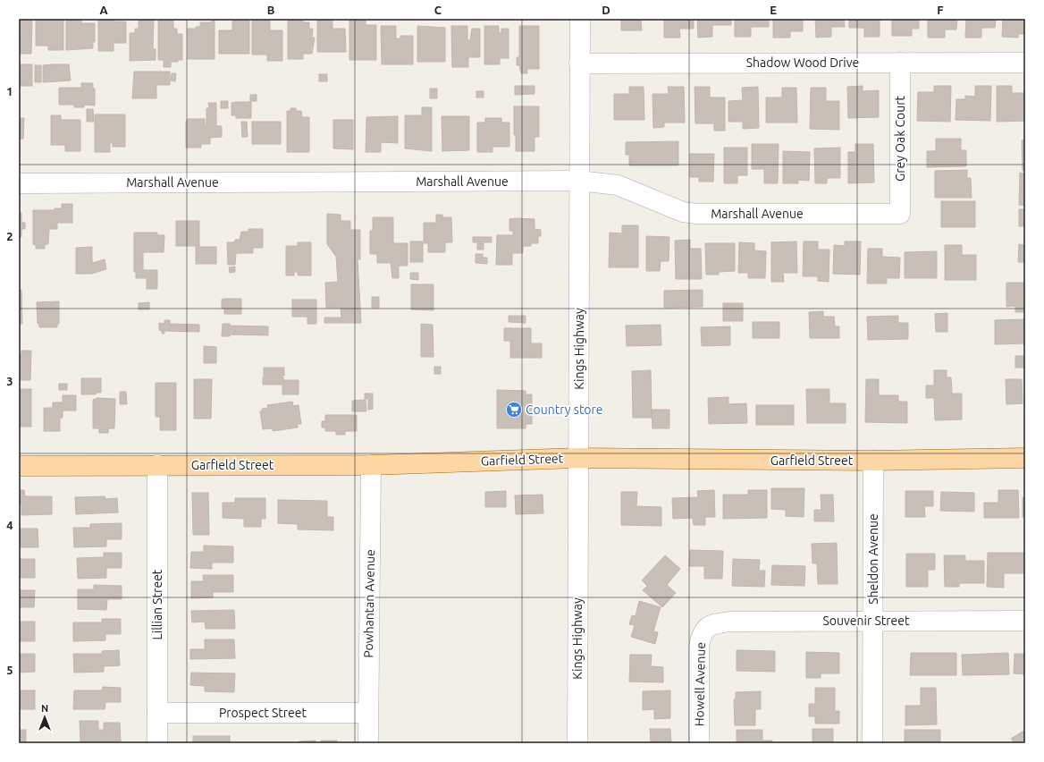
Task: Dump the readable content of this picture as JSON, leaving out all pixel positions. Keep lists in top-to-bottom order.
{
  "streets": {
    "main road": ["Garfield Street"],
    "street": [
      "Shadow Wood Drive",
      "Grey Oak Court",
      "Marshall Avenue",
      "Kings Highway",
      "Sheldon Avenue",
      "Powhantan Avenue",
      "Lillian Street",
      "Souvenir Street",
      "Howell Avenue",
      "Prospect Street"
    ]
  },
  "crossings": [
    ["Shadow Wood Drive", "Grey Oak Court"],
    ["Shadow Wood Drive", "Kings Highway"],
    ["Grey Oak Court", "Marshall Avenue"],
    ["Marshall Avenue", "Kings Highway"],
    ["Kings Highway", "Garfield Street"],
    ["Garfield Street", "Sheldon Avenue"],
    ["Garfield Street", "Powhantan Avenue"],
    ["Garfield Street", "Lillian Street"],
    ["Sheldon Avenue", "Souvenir Street"],
    ["Powhantan Avenue", "Prospect Street"],
    ["Lillian Street", "Prospect Street"],
    ["Souvenir Street", "Howell Avenue"]
  ],
  "places": {
    "supermarket": ["Country store"]
  },
  "north": "top",
  "grid": {
    "columns": [
      "A",
      "B",
      "C",
      "D",
      "E",
      "F"
    ],
    "rows": [
      "1",
      "2",
      "3",
      "4",
      "5"
    ]
  }
}
